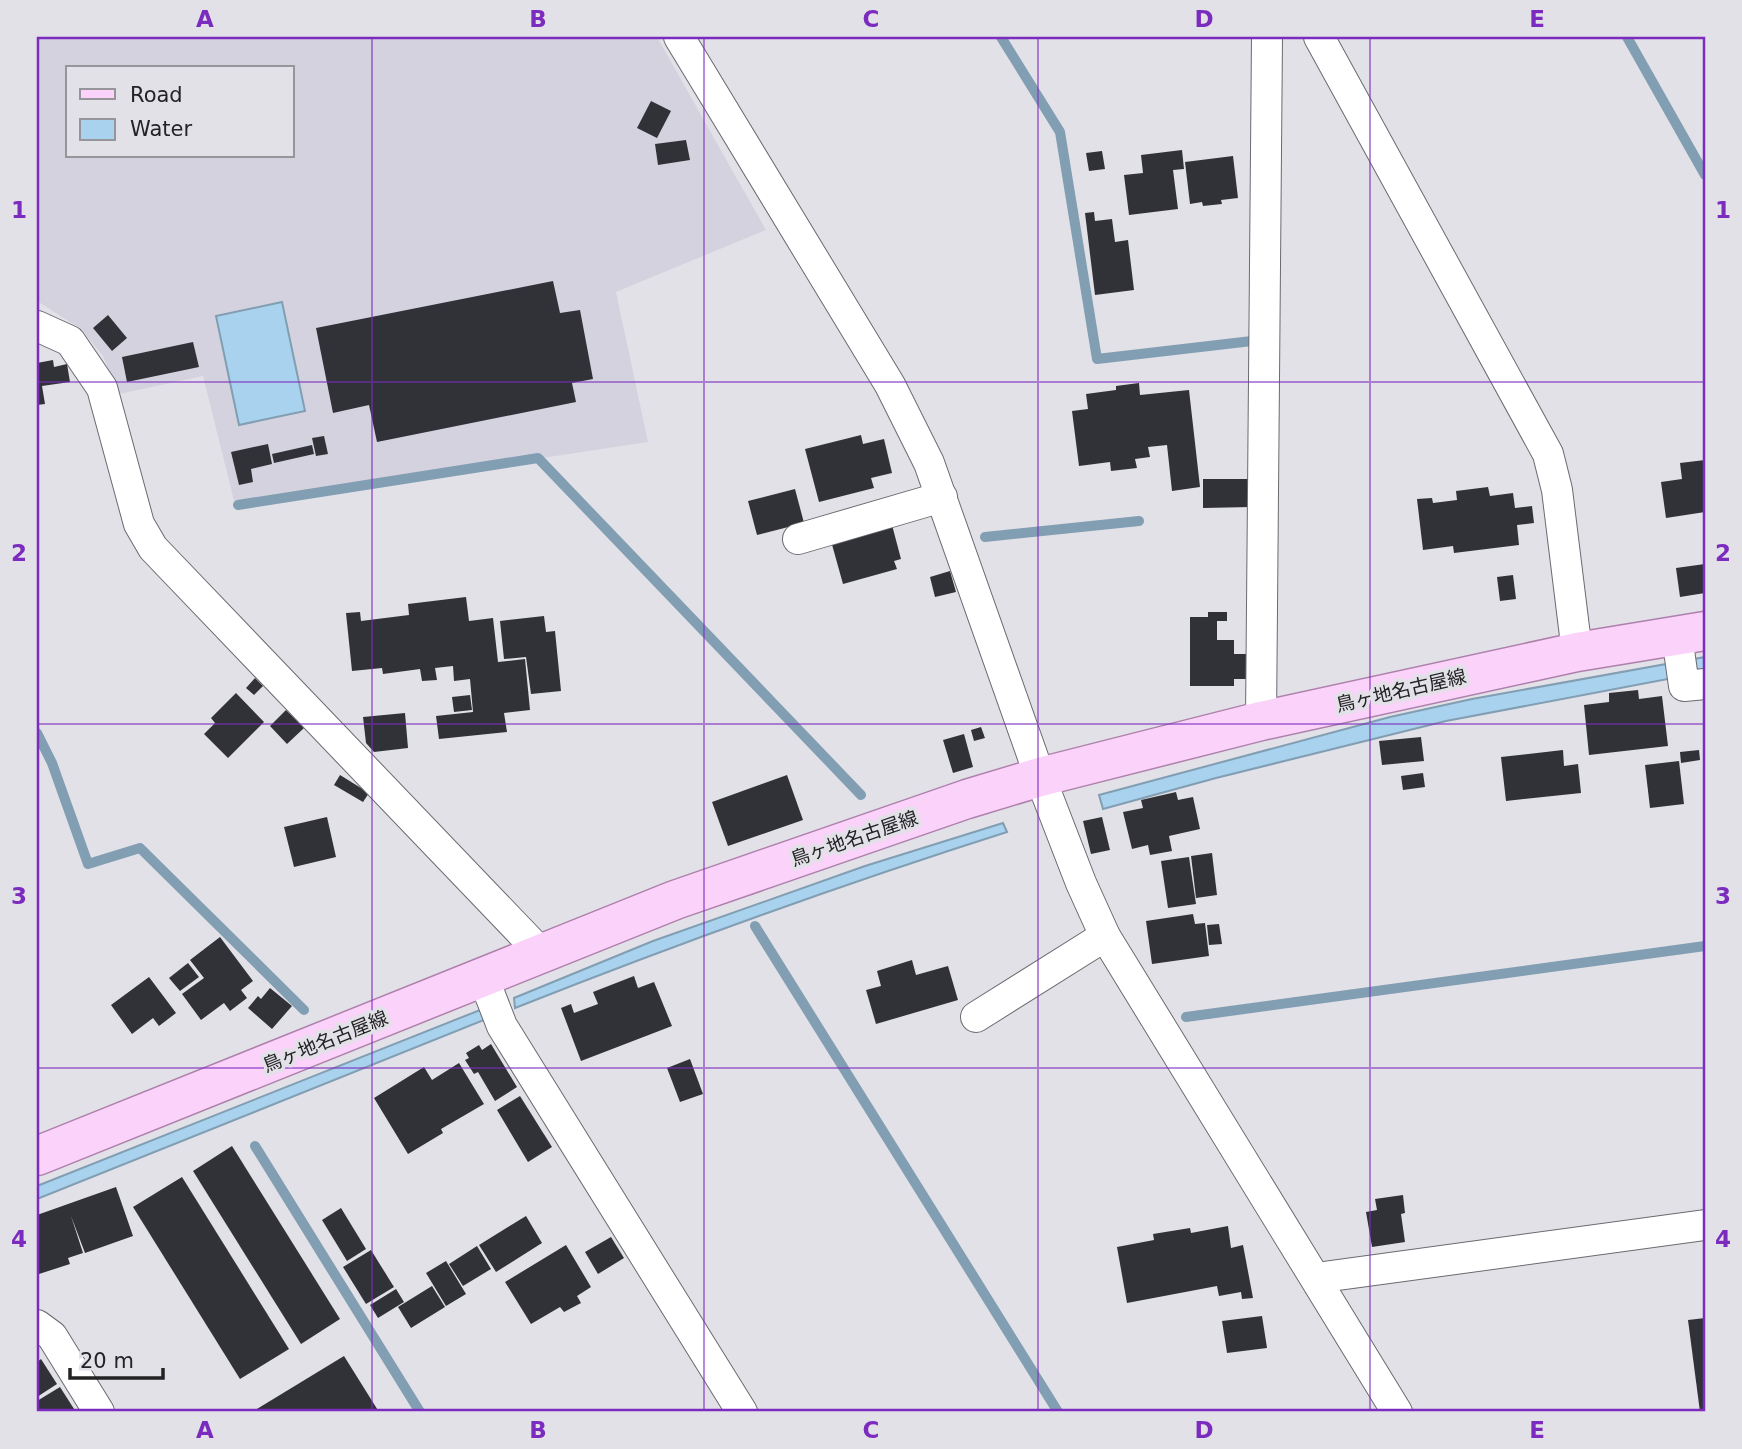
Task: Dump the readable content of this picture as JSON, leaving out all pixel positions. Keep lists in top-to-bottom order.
{
  "streets": {
    "main road": ["鳥ヶ地名古屋線"]
  },
  "legend": ["Road", "Water"],
  "scale_bar": "20 m",
  "grid": {
    "columns": [
      "A",
      "B",
      "C",
      "D",
      "E"
    ],
    "rows": [
      "1",
      "2",
      "3",
      "4"
    ]
  }
}
